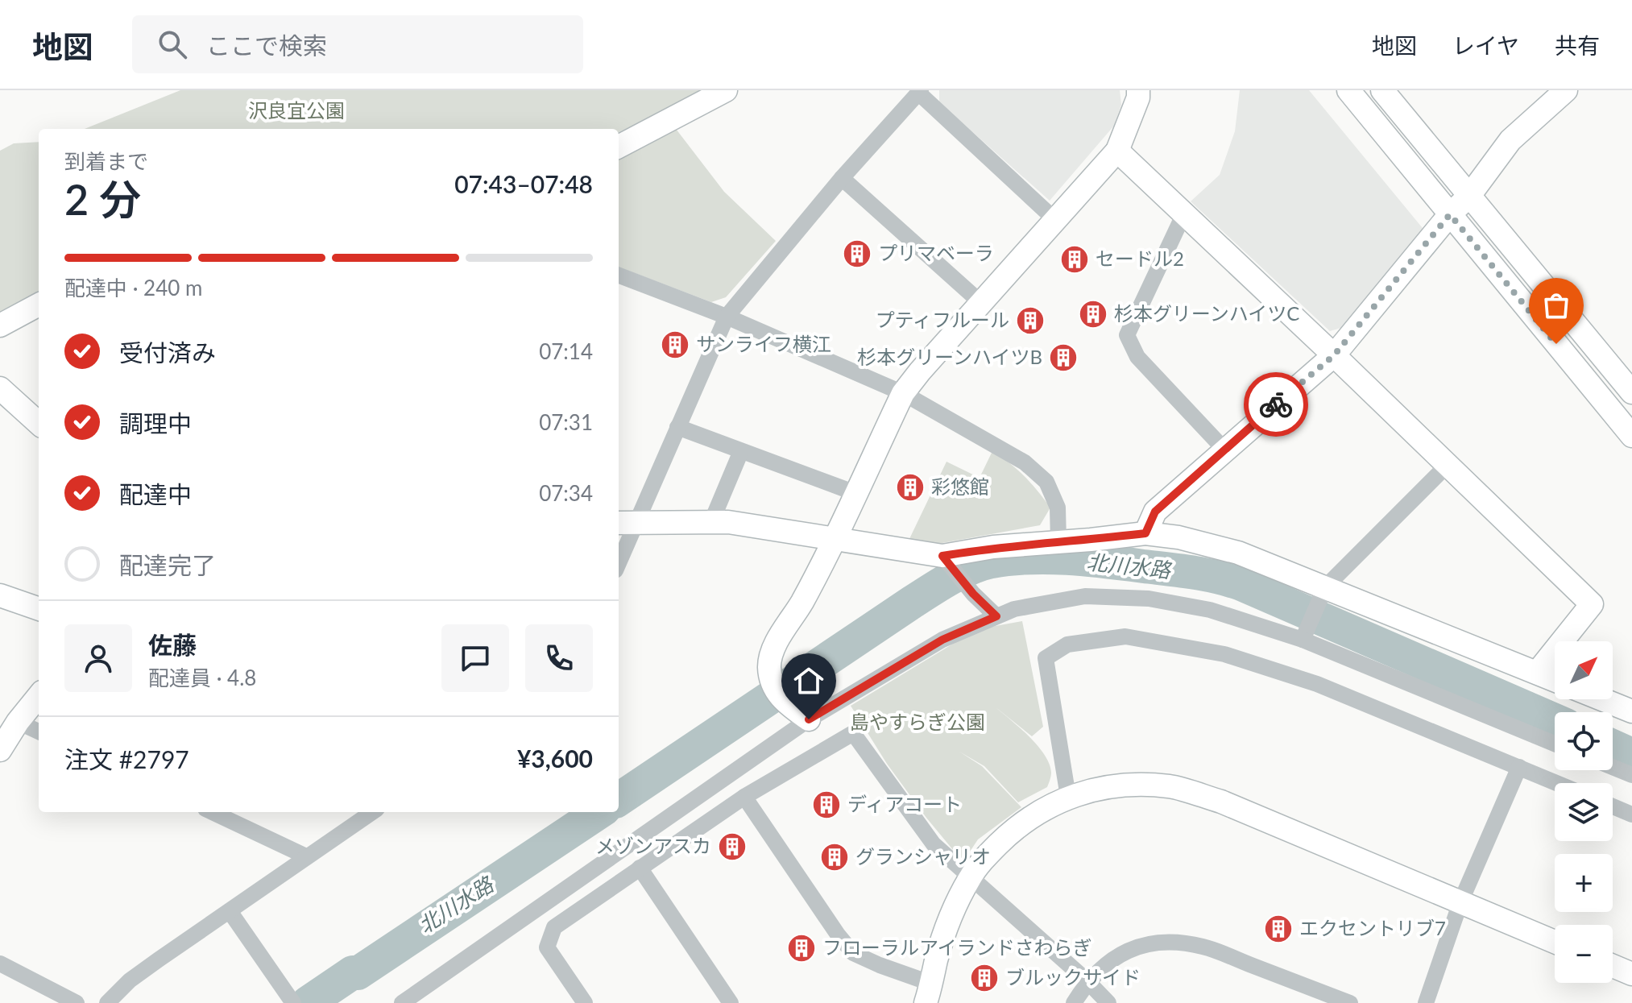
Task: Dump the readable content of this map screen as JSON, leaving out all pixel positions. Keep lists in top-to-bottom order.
{
  "water": ["北川水路"],
  "parks": ["沢良宜公園", "島やすらぎ公園"],
  "places": {
    "building": [
      "プリマベーラ",
      "セードル2",
      "杉本グリーンハイツC",
      "プティフルール",
      "サンライフ横江",
      "杉本グリーンハイツB",
      "彩悠館",
      "ディアコート",
      "メゾンアスカ",
      "グランシャリオ",
      "エクセントリブ7",
      "フローラルアイランドさわらぎ",
      "ブルックサイド"
    ]
  },
  "north": "top right",
  "page": {
    "header": "地図",
    "search": "ここで検索",
    "nav": ["地図", "レイヤ", "共有"],
    "heading": ["2 分", "到着まで", "07:43–07:48"],
    "panel": [
      "佐藤",
      "配達員 · 4.8",
      "注文 #2797",
      "¥3,600"
    ],
    "bar": "配達中 · 240 m",
    "list": [
      ["受付済み", "07:14"],
      ["調理中", "07:31"],
      ["配達中", "07:34"],
      "配達完了"
    ],
    "map_buttons": ["+", "−"]
  }
}
